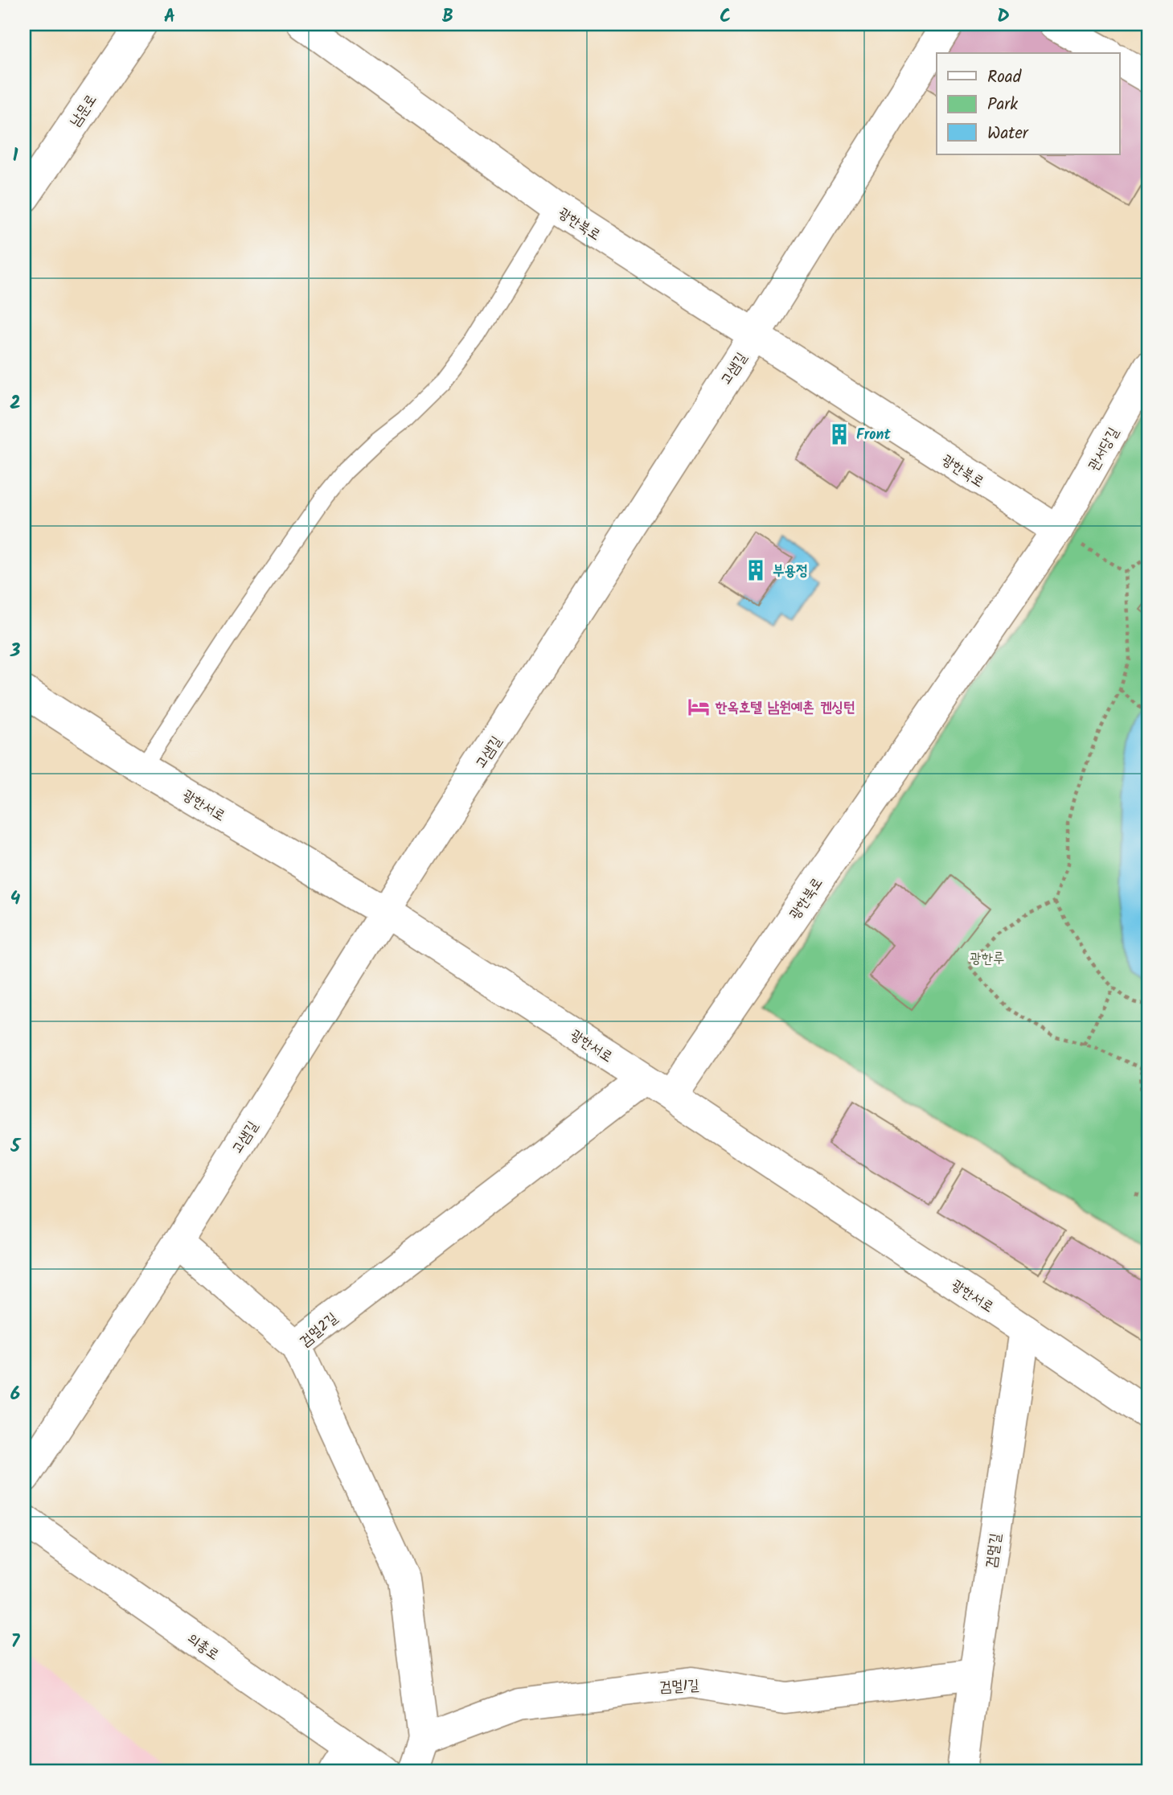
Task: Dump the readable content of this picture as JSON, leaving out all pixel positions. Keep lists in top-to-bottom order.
{
  "streets": {
    "street": [
      "남문로",
      "광한북로",
      "고샘길",
      "관서당길",
      "광한서로",
      "검멀2길",
      "검멀길",
      "의총로",
      "검멀1길"
    ]
  },
  "crossings": [
    ["광한북로", "고샘길"],
    ["광한북로", "관서당길"],
    ["광한북로", "광한서로"],
    ["고샘길", "광한서로"],
    ["광한서로", "검멀2길"],
    ["광한서로", "검멀길"],
    ["검멀2길", "검멀1길"],
    ["검멀길", "검멀1길"]
  ],
  "parks": ["광한루"],
  "places": {
    "building": ["Front", "부용정"],
    "hotel": ["한옥호텔 남원예촌 켄싱턴"]
  },
  "legend": ["Road", "Park", "Water"],
  "grid": {
    "columns": [
      "A",
      "B",
      "C",
      "D"
    ],
    "rows": [
      "1",
      "2",
      "3",
      "4",
      "5",
      "6",
      "7"
    ]
  }
}
